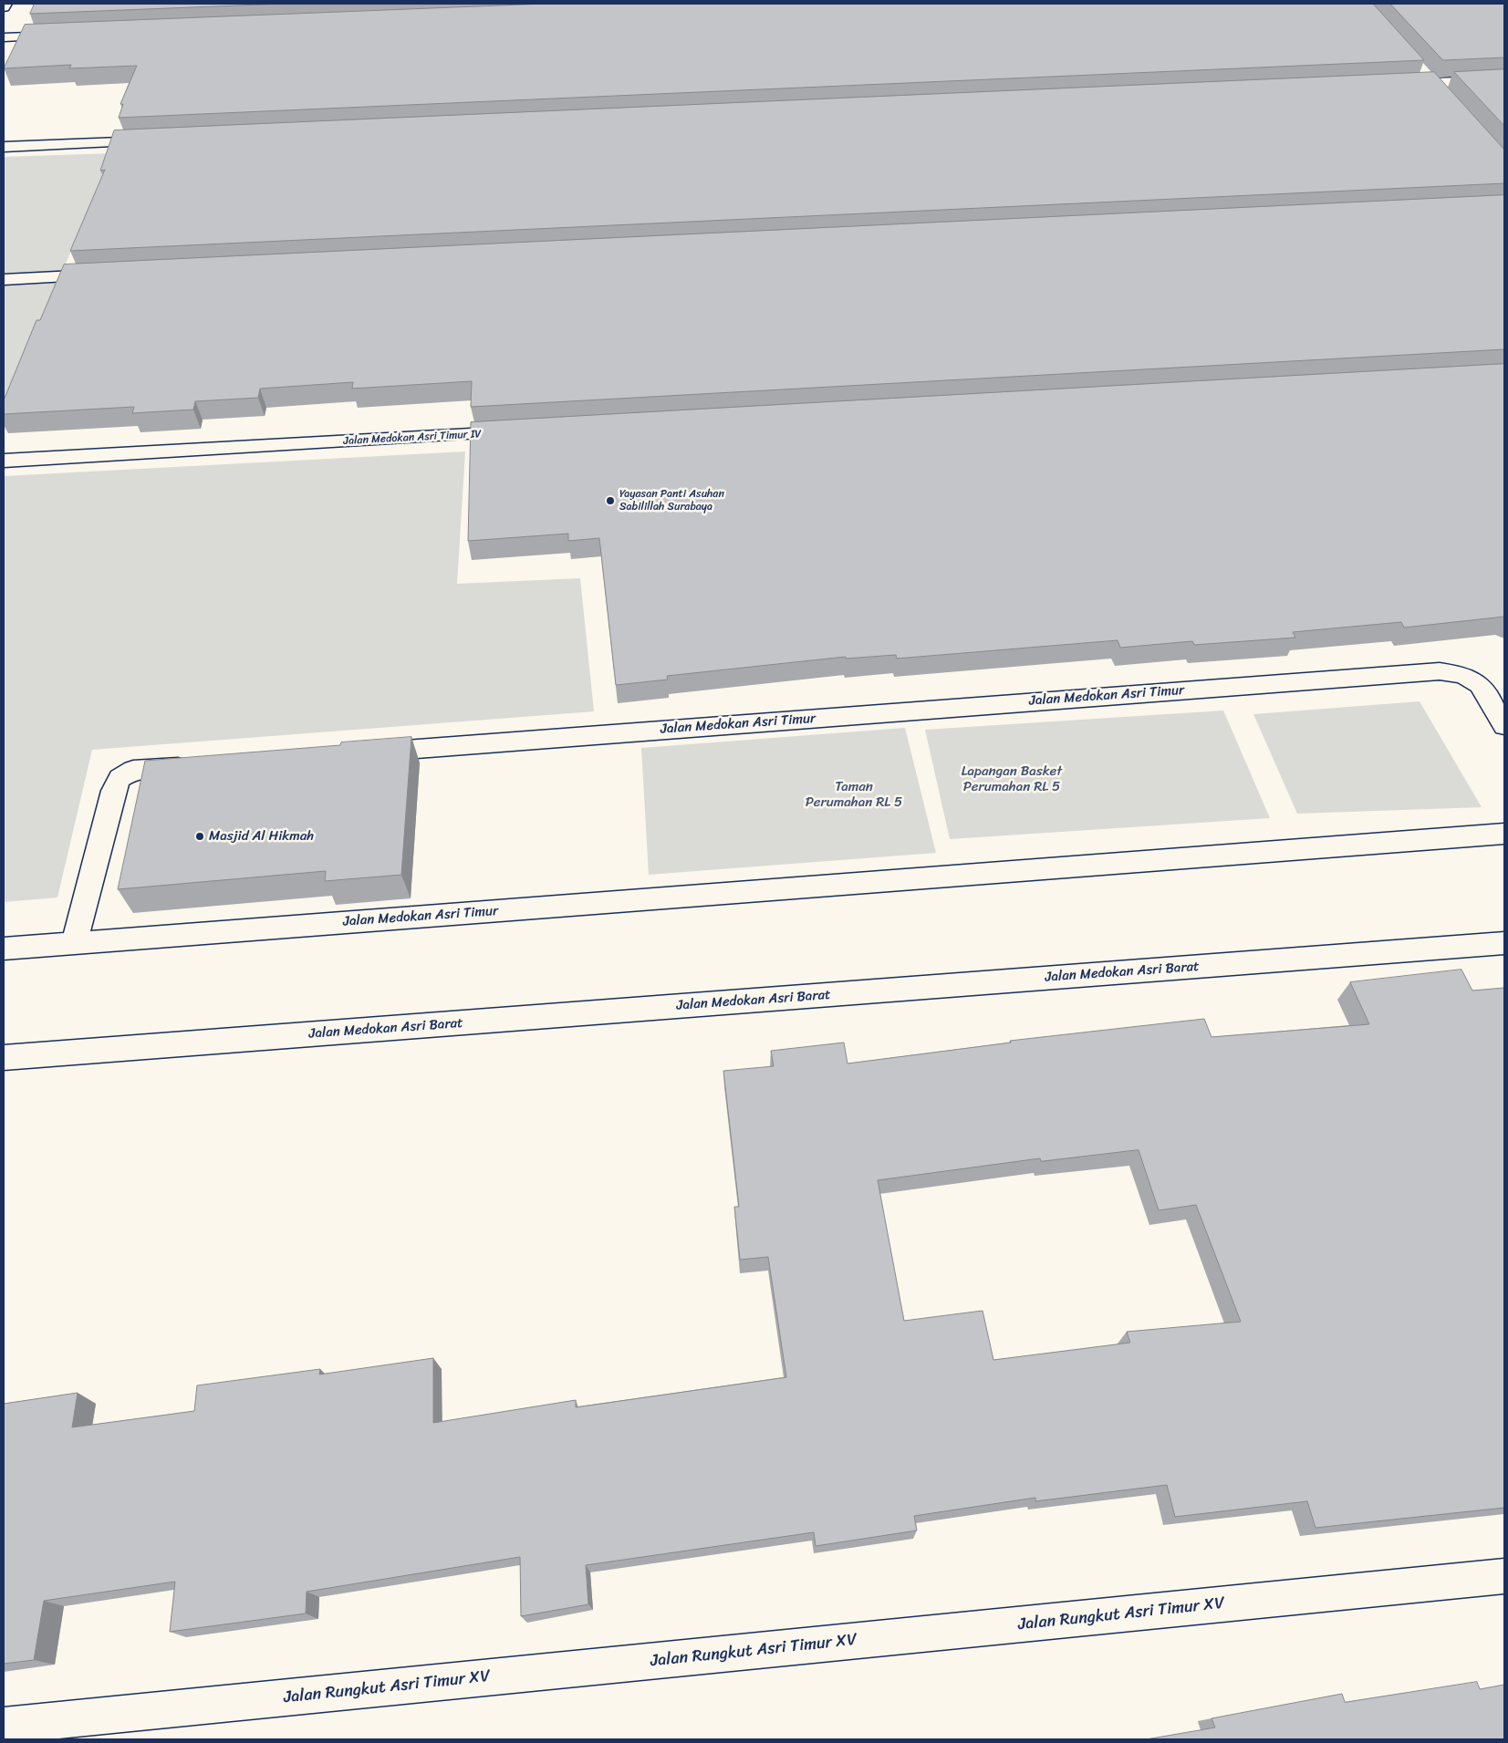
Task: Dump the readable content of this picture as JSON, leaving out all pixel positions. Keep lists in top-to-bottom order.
{
  "streets": {
    "street": [
      "Jalan Medokan Asri Timur IV",
      "Jalan Medokan Asri Timur",
      "Jalan Medokan Asri Barat",
      "Jalan Rungkut Asri Timur XV"
    ]
  },
  "parks": ["Lapangan Basket Perumahan RL 5", "Taman Perumahan RL 5"],
  "places": ["Yayasan Panti Asuhan Sabilillah Surabaya", "Masjid Al Hikmah"]
}
